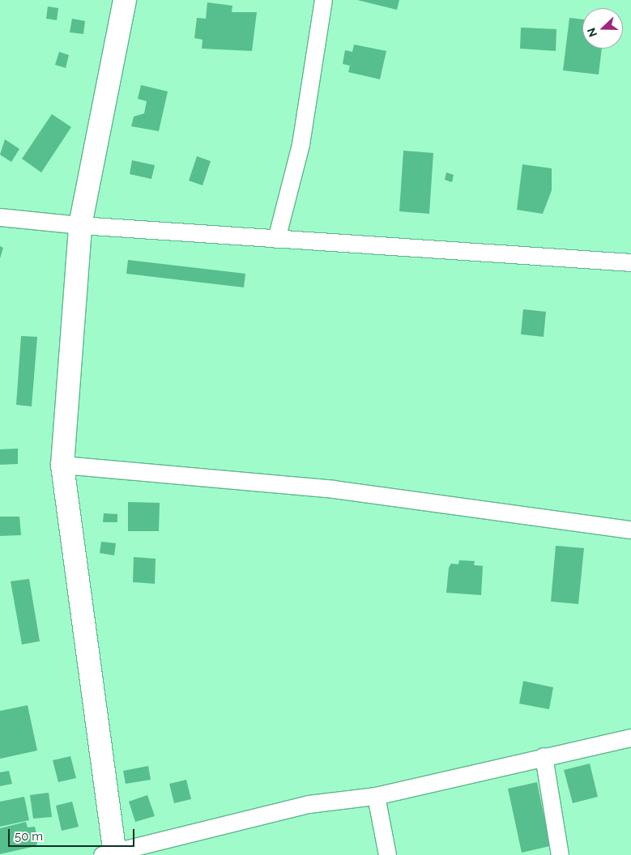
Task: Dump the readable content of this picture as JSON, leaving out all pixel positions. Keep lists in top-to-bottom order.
{
  "scale_bar": "50 m",
  "north": "left"
}
